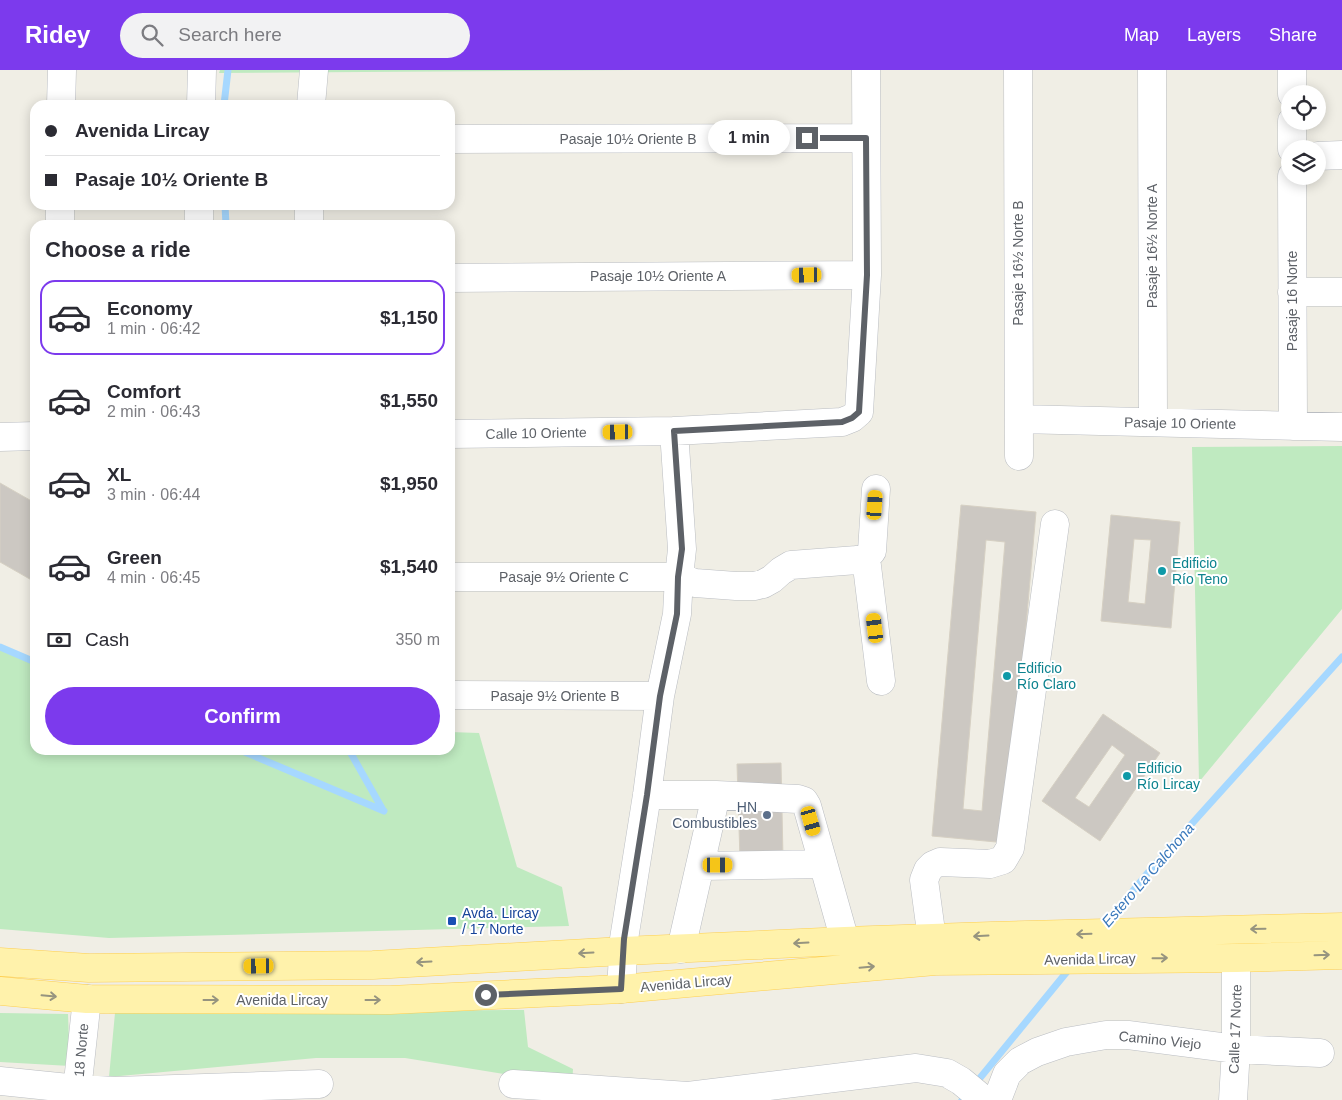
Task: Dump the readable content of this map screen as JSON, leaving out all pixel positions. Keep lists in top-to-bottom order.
{
  "streets": {
    "main road": ["Avenida Lircay"],
    "street": [
      "Pasaje 10½ Oriente B",
      "Pasaje 16½ Norte A",
      "Pasaje 16½ Norte B",
      "Pasaje 10½ Oriente A",
      "Pasaje 16 Norte",
      "Pasaje 10 Oriente",
      "Calle 10 Oriente",
      "Pasaje 9½ Oriente C",
      "Pasaje 9½ Oriente B",
      "Calle 17 Norte",
      "Camino Viejo",
      "18 Norte"
    ]
  },
  "crossings": [
    ["Pasaje 16½ Norte A", "Pasaje 10 Oriente"],
    ["Pasaje 16½ Norte B", "Pasaje 10 Oriente"],
    ["Pasaje 10½ Oriente A", "Calle 10 Oriente"],
    ["Pasaje 16 Norte", "Pasaje 10 Oriente"],
    ["Avenida Lircay", "Calle 17 Norte"],
    ["Avenida Lircay", "18 Norte"],
    ["Calle 17 Norte", "Camino Viejo"]
  ],
  "water": ["Estero La Calchona"],
  "places": {
    "other": [
      "Edificio Río Teno",
      "Edificio Río Claro",
      "Edificio Río Lircay",
      "HN Combustibles"
    ],
    "transit": ["Avda. Lircay / 17 Norte"]
  },
  "page": {
    "header": "Ridey",
    "search": "Search here",
    "nav": ["Map", "Layers", "Share"],
    "banner": ["Avenida Lircay", "Pasaje 10½ Oriente B"],
    "bubble": "1 min",
    "heading": "Choose a ride",
    "list": [
      {
        "name": "Economy",
        "note": "1 min · 06:42",
        "value": "$1,150"
      },
      {
        "name": "Comfort",
        "note": "2 min · 06:43",
        "value": "$1,550"
      },
      {
        "name": "XL",
        "note": "3 min · 06:44",
        "value": "$1,950"
      },
      {
        "name": "Green",
        "note": "4 min · 06:45",
        "value": "$1,540"
      }
    ],
    "pay": ["Cash", "350 m"],
    "buttons": "Confirm"
  }
}
